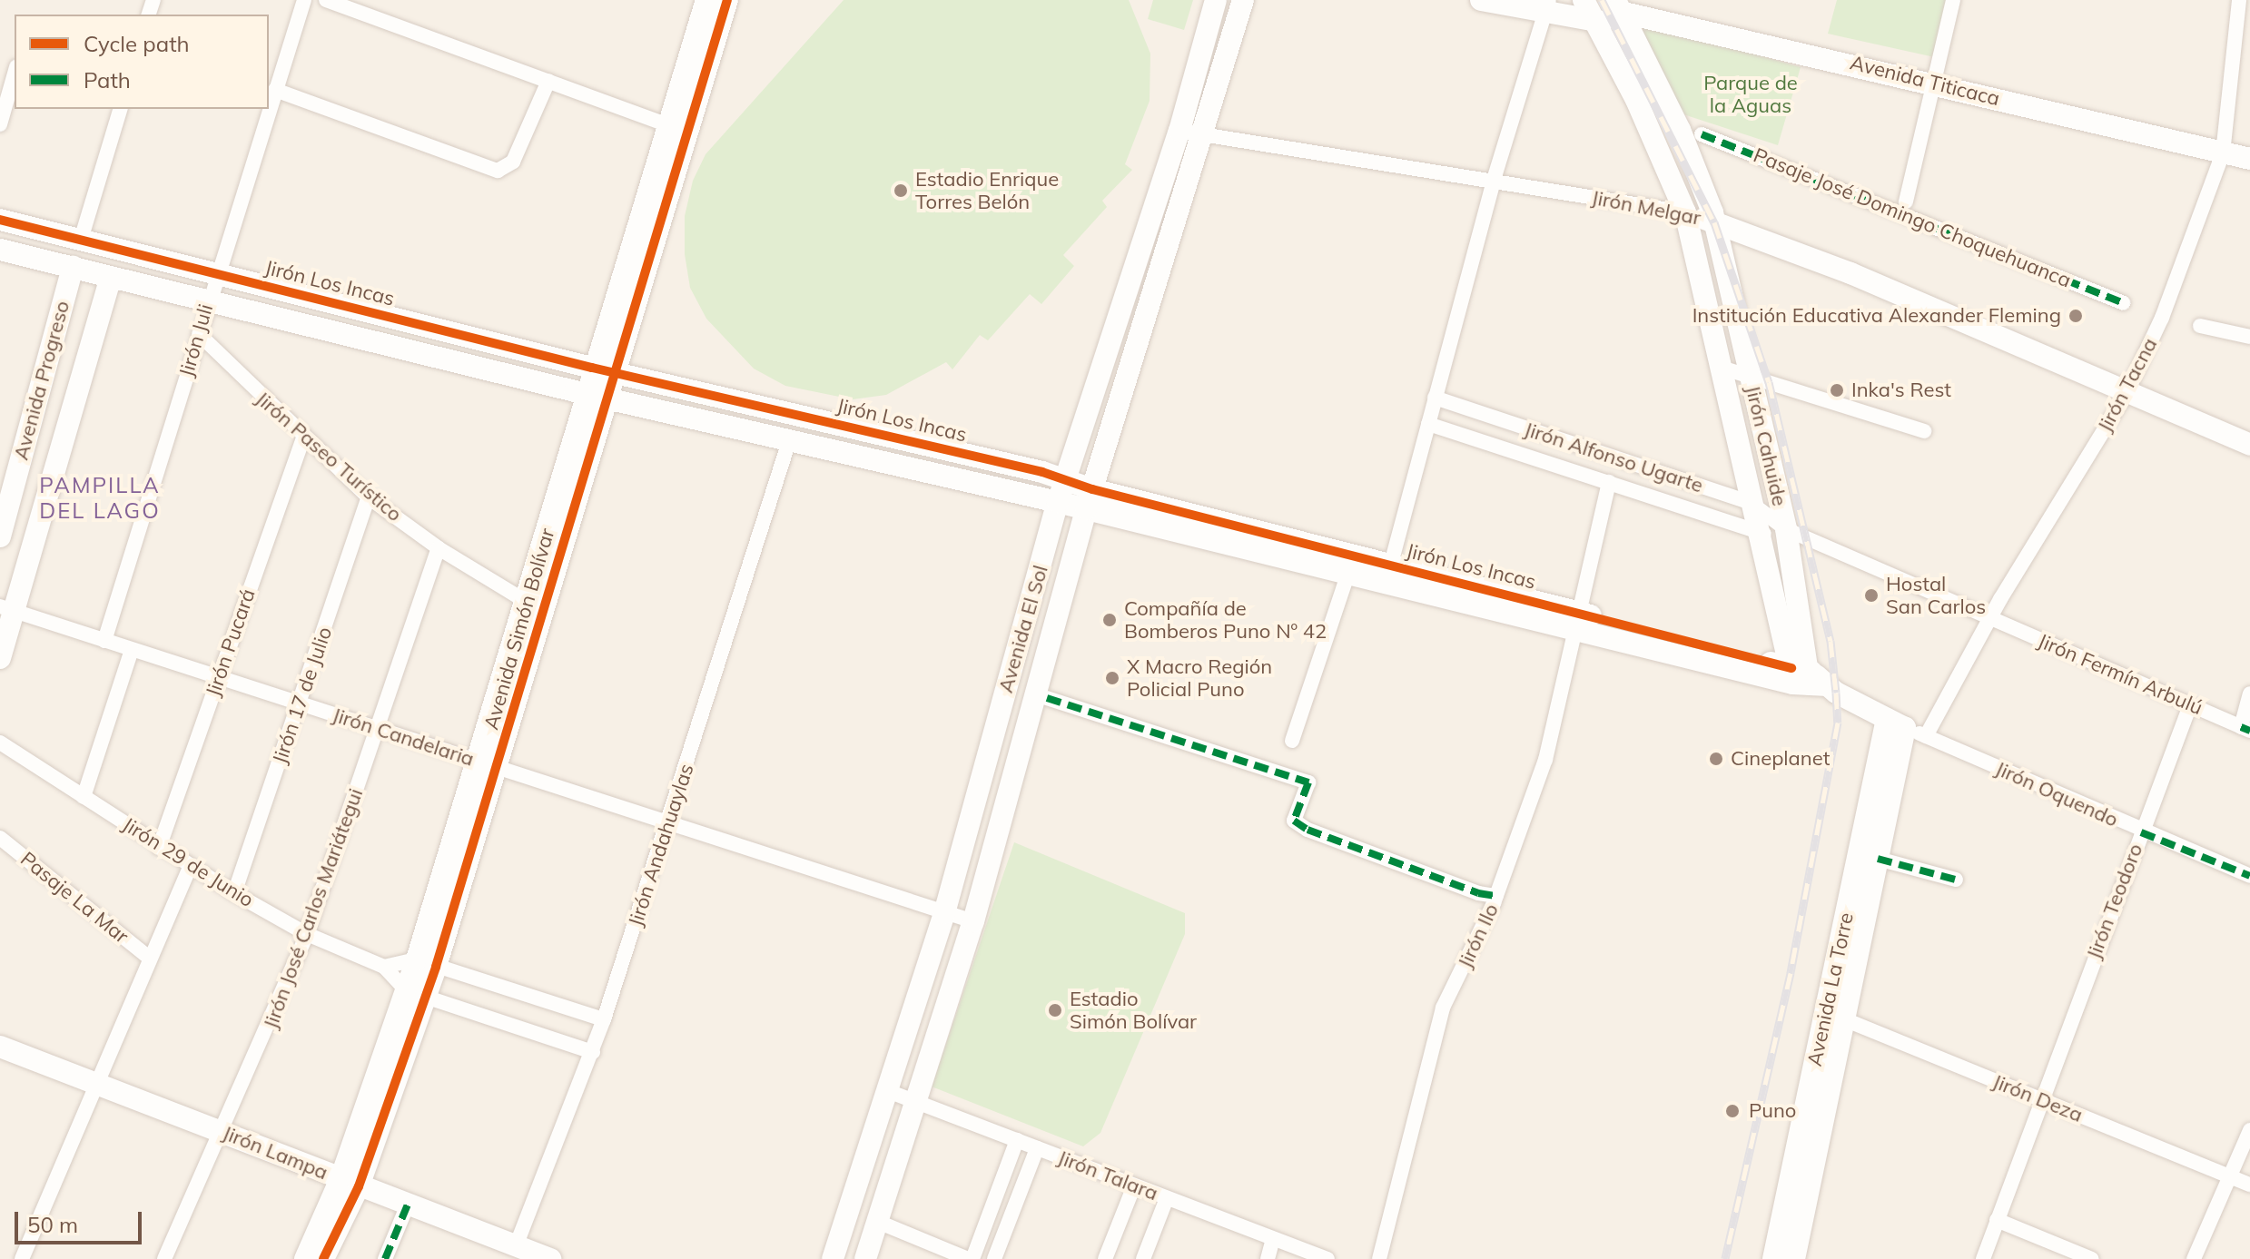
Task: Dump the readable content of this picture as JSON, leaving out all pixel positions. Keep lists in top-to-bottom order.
{
  "streets": {
    "street": [
      "Avenida Titicaca",
      "Jirón Melgar",
      "Pasaje José Domingo Choquehuanca",
      "Jirón Los Incas",
      "Jirón Juli",
      "Avenida Progreso",
      "Jirón Tacna",
      "Jirón Cahuide",
      "Jirón Paseo Turístico",
      "Jirón Alfonso Ugarte",
      "Avenida Simón Bolívar",
      "Avenida El Sol",
      "Jirón Pucará",
      "Jirón Fermín Arbulú",
      "Jirón 17 de Julio",
      "Jirón Candelaria",
      "Jirón Oquendo",
      "Jirón Andahuaylas",
      "Jirón 29 de Junio",
      "Pasaje La Mar",
      "Jirón Teodoro",
      "Jirón José Carlos Mariátegui",
      "Jirón Ilo",
      "Avenida La Torre",
      "Jirón Deza",
      "Jirón Lampa",
      "Jirón Talara"
    ]
  },
  "crossings": [
    ["Avenida Titicaca", "Jirón Tacna"],
    ["Avenida Titicaca", "Jirón Cahuide"],
    ["Jirón Melgar", "Jirón Tacna"],
    ["Jirón Melgar", "Jirón Cahuide"],
    ["Jirón Melgar", "Avenida El Sol"],
    ["Jirón Los Incas", "Jirón Juli"],
    ["Jirón Los Incas", "Avenida Progreso"],
    ["Jirón Los Incas", "Jirón Cahuide"],
    ["Jirón Los Incas", "Avenida Simón Bolívar"],
    ["Jirón Los Incas", "Avenida El Sol"],
    ["Jirón Los Incas", "Jirón Andahuaylas"],
    ["Jirón Los Incas", "Jirón Ilo"],
    ["Jirón Juli", "Jirón Paseo Turístico"],
    ["Jirón Juli", "Jirón Candelaria"],
    ["Avenida Progreso", "Jirón Candelaria"],
    ["Jirón Tacna", "Jirón Alfonso Ugarte"],
    ["Jirón Tacna", "Jirón Fermín Arbulú"],
    ["Jirón Tacna", "Jirón Oquendo"],
    ["Jirón Cahuide", "Jirón Alfonso Ugarte"],
    ["Jirón Paseo Turístico", "Avenida Simón Bolívar"],
    ["Jirón Paseo Turístico", "Jirón Pucará"],
    ["Jirón Paseo Turístico", "Jirón 17 de Julio"],
    ["Jirón Paseo Turístico", "Jirón José Carlos Mariátegui"],
    ["Jirón Alfonso Ugarte", "Jirón Fermín Arbulú"],
    ["Jirón Alfonso Ugarte", "Jirón Ilo"],
    ["Avenida Simón Bolívar", "Jirón Candelaria"],
    ["Avenida Simón Bolívar", "Jirón 29 de Junio"],
    ["Avenida Simón Bolívar", "Jirón Lampa"],
    ["Avenida El Sol", "Jirón Candelaria"],
    ["Avenida El Sol", "Jirón Talara"],
    ["Jirón Pucará", "Jirón Candelaria"],
    ["Jirón Pucará", "Jirón 29 de Junio"],
    ["Jirón Fermín Arbulú", "Jirón Teodoro"],
    ["Jirón 17 de Julio", "Jirón Candelaria"],
    ["Jirón 17 de Julio", "Jirón 29 de Junio"],
    ["Jirón Candelaria", "Jirón Andahuaylas"],
    ["Jirón Candelaria", "Jirón José Carlos Mariátegui"],
    ["Jirón Oquendo", "Jirón Teodoro"],
    ["Jirón Oquendo", "Avenida La Torre"],
    ["Jirón Andahuaylas", "Jirón 29 de Junio"],
    ["Jirón Andahuaylas", "Jirón Lampa"],
    ["Jirón 29 de Junio", "Jirón José Carlos Mariátegui"],
    ["Jirón Teodoro", "Jirón Deza"],
    ["Jirón José Carlos Mariátegui", "Jirón Lampa"],
    ["Avenida La Torre", "Jirón Deza"]
  ],
  "districts": ["PAMPILLA DEL LAGO"],
  "parks": ["Parque de la Aguas"],
  "places": [
    "Estadio Enrique Torres Belón",
    "Institución Educativa Alexander Fleming",
    "Inka's Rest",
    "Hostal San Carlos",
    "Compañía de Bomberos Puno Nº 42",
    "X Macro Región Policial Puno",
    "Cineplanet",
    "Estadio Simón Bolívar",
    "Puno"
  ],
  "legend": ["Cycle path", "Path"],
  "scale_bar": "50 m"
}
